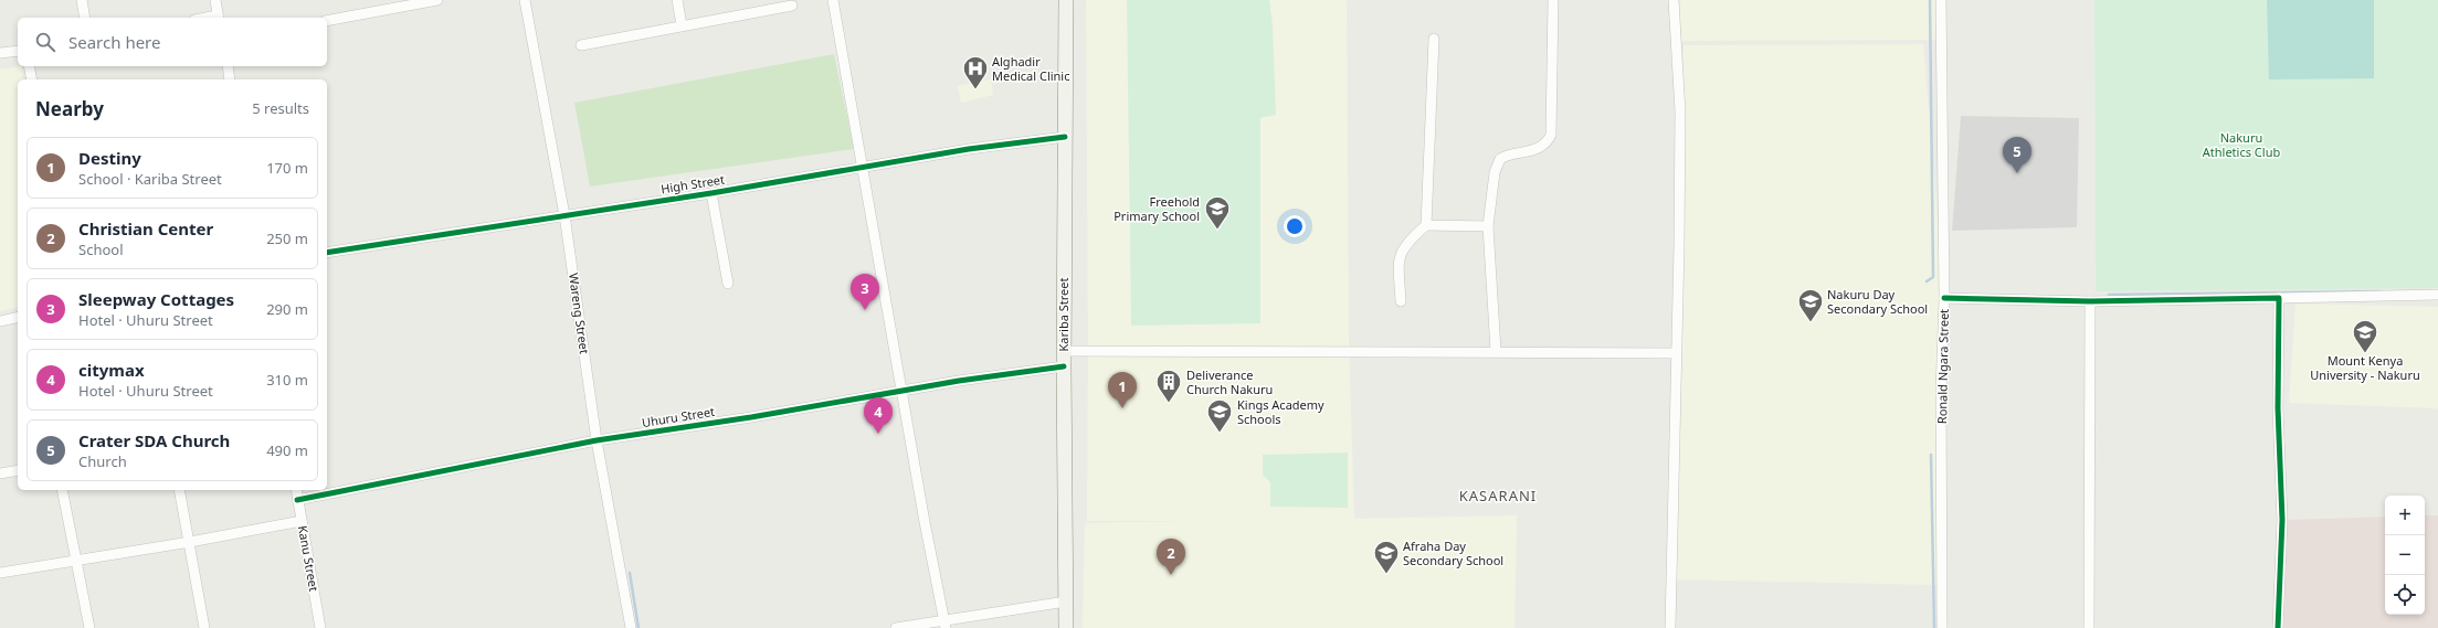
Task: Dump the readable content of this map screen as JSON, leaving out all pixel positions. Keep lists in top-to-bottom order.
{
  "streets": {
    "street": [
      "High Street",
      "Wareng Street",
      "Kariba Street",
      "Ronald Ngara Street",
      "Uhuru Street",
      "Kanu Street"
    ]
  },
  "crossings": [
    ["High Street", "Wareng Street"],
    ["High Street", "Kariba Street"],
    ["Wareng Street", "Uhuru Street"],
    ["Kariba Street", "Uhuru Street"],
    ["Uhuru Street", "Kanu Street"]
  ],
  "districts": ["KASARANI"],
  "parks": ["Nakuru Athletics Club"],
  "places": {
    "hospital": ["Alghadir Medical Clinic"],
    "school or university": [
      "Freehold Primary School",
      "Nakuru Day Secondary School",
      "Mount Kenya University - Nakuru",
      "Kings Academy Schools",
      "Afraha Day Secondary School"
    ],
    "building": ["Deliverance Church Nakuru"]
  },
  "page": {
    "search": "Search here",
    "heading": ["Nearby", "5 results"],
    "pins": [
      "5",
      "3",
      "1",
      "4",
      "2"
    ],
    "list": [
      {
        "mark": "1",
        "name": "Destiny",
        "note": "School · Kariba Street",
        "value": "170 m"
      },
      {
        "mark": "2",
        "name": "Christian Center",
        "note": "School",
        "value": "250 m"
      },
      {
        "mark": "3",
        "name": "Sleepway Cottages",
        "note": "Hotel · Uhuru Street",
        "value": "290 m"
      },
      {
        "mark": "4",
        "name": "citymax",
        "note": "Hotel · Uhuru Street",
        "value": "310 m"
      },
      {
        "mark": "5",
        "name": "Crater SDA Church",
        "note": "Church",
        "value": "490 m"
      }
    ],
    "map_buttons": ["+", "−"]
  }
}
